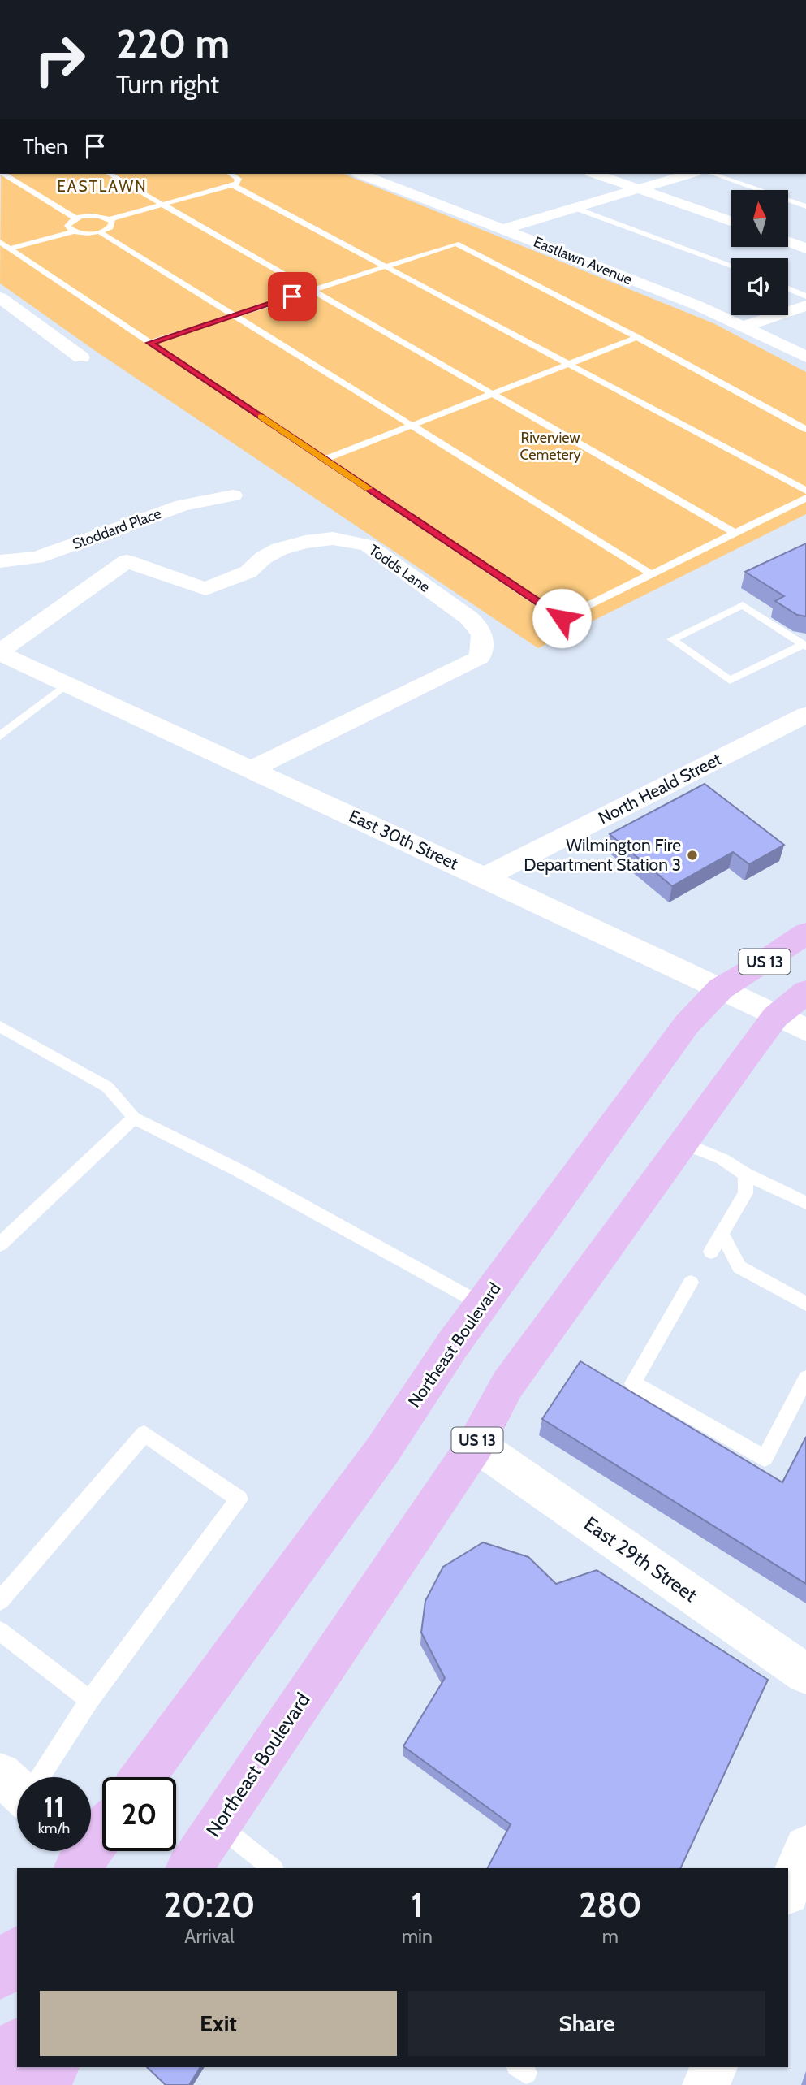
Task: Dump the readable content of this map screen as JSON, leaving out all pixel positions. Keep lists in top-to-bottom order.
{
  "streets": {
    "main road": ["US 13", "Northeast Boulevard"],
    "street": [
      "Eastlawn Avenue",
      "Stoddard Place",
      "Todds Lane",
      "North Heald Street",
      "East 30th Street",
      "East 29th Street"
    ]
  },
  "crossings": [
    ["Todds Lane", "East 30th Street"],
    ["North Heald Street", "East 30th Street"],
    ["East 30th Street", "US 13"],
    ["East 30th Street", "Northeast Boulevard"],
    ["US 13", "Northeast Boulevard"],
    ["Northeast Boulevard", "East 29th Street"]
  ],
  "districts": ["EASTLAWN"],
  "parks": ["Riverview Cemetery"],
  "places": ["Wilmington Fire Department Station 3"],
  "north": "top",
  "page": {
    "turn": ["220 m", "Turn right"],
    "then": "Then",
    "speed": "11 km/h",
    "limit": "20",
    "eta": [
      "20:20",
      "Arrival",
      "1",
      "min",
      "280",
      "m"
    ],
    "buttons": ["Exit", "Share"]
  }
}
